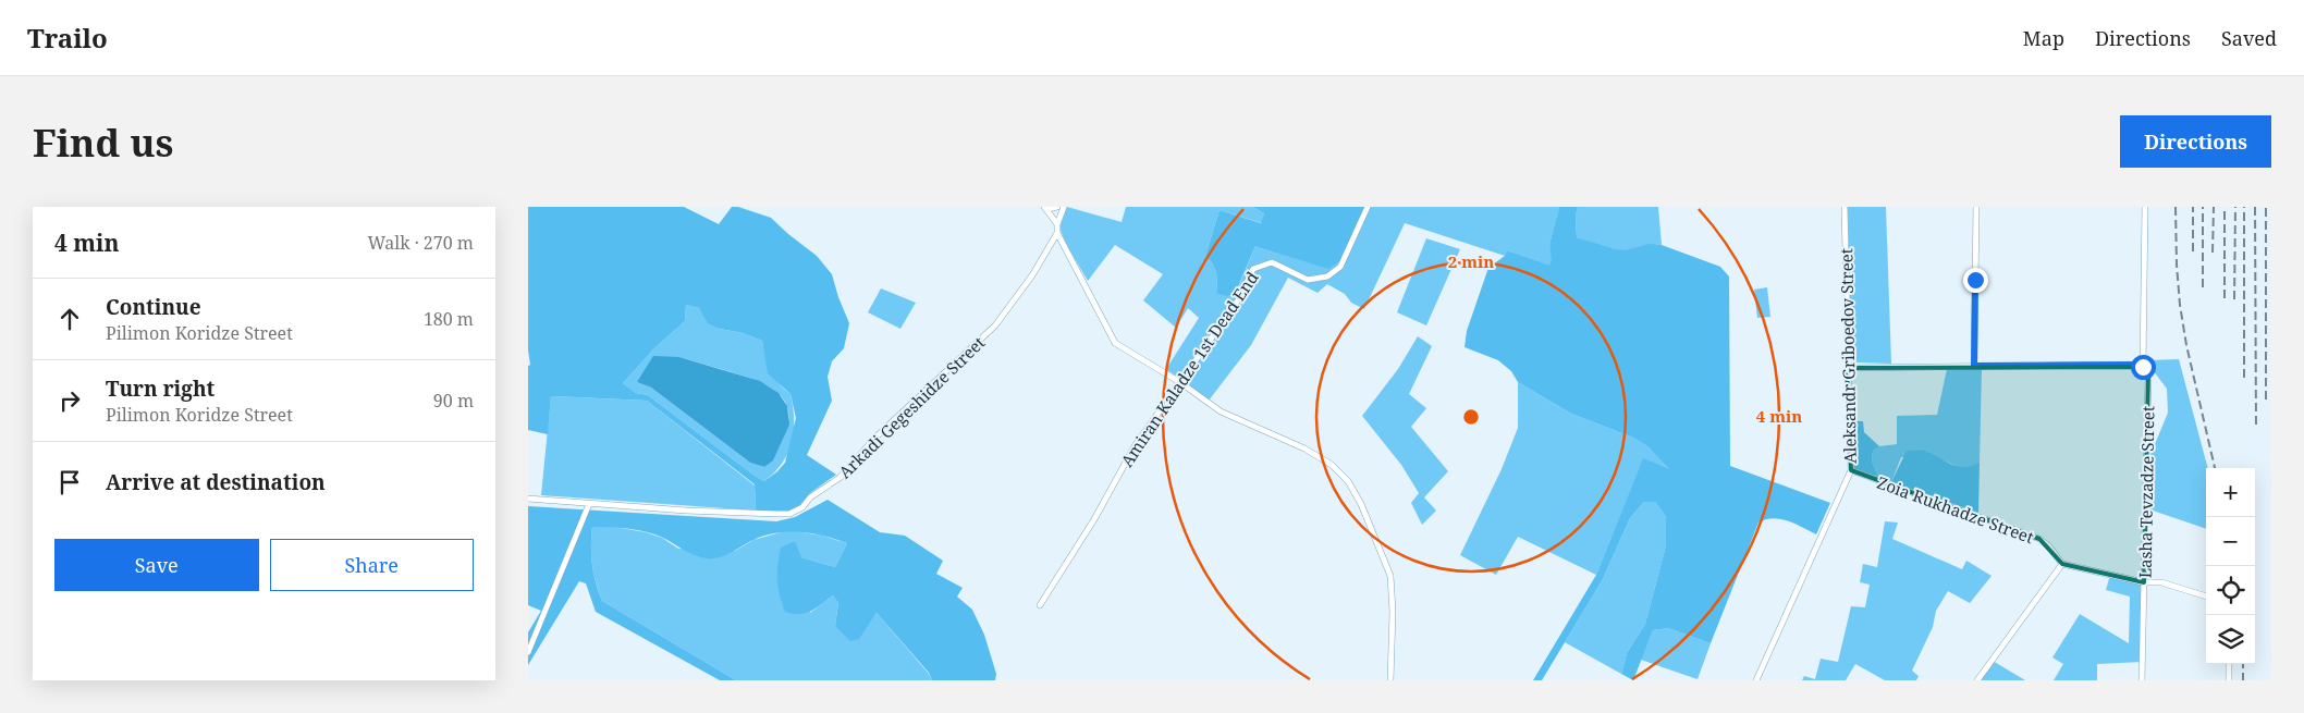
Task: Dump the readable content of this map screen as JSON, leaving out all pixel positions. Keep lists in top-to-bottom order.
{
  "streets": {
    "street": [
      "Aleksandr Griboedov Street",
      "Amiran Kaladze 1st Dead End",
      "Arkadi Gegeshidze Street",
      "Lasha Tevzadze Street",
      "Zoia Rukhadze Street"
    ]
  },
  "crossings": [
    ["Aleksandr Griboedov Street", "Zoia Rukhadze Street"]
  ],
  "page": {
    "header": "Trailo",
    "nav": ["Map", "Directions", "Saved"],
    "buttons": [
      "Directions",
      ["Save", "Share"]
    ],
    "title": "Find us",
    "heading": ["4 min", "Walk · 270 m"],
    "list": [
      ["Continue", "Pilimon Koridze Street", "180 m"],
      ["Turn right", "Pilimon Koridze Street", "90 m"],
      "Arrive at destination"
    ],
    "map_buttons": ["+", "−"]
  },
  "rings": ["2 min", "4 min"]
}
